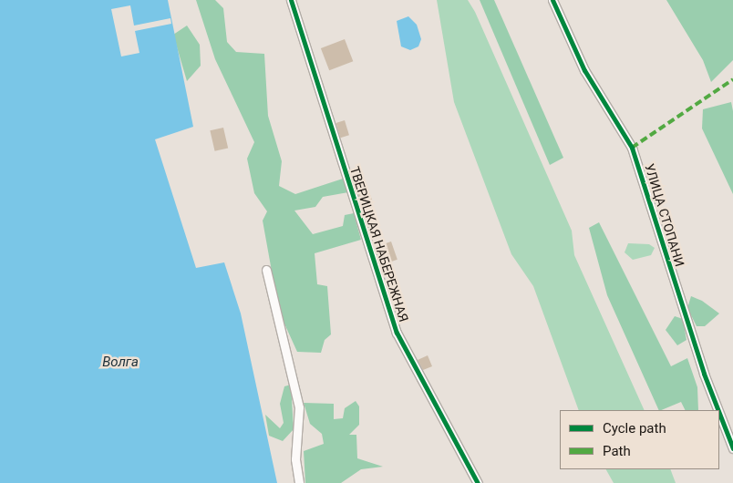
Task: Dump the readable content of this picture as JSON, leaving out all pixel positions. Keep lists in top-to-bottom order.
{
  "streets": {
    "street": ["УЛИЦА СТОПАНИ", "ТВЕРИЦКАЯ НАБЕРЕЖНАЯ"]
  },
  "water": ["Волга"],
  "legend": ["Cycle path", "Path"]
}
